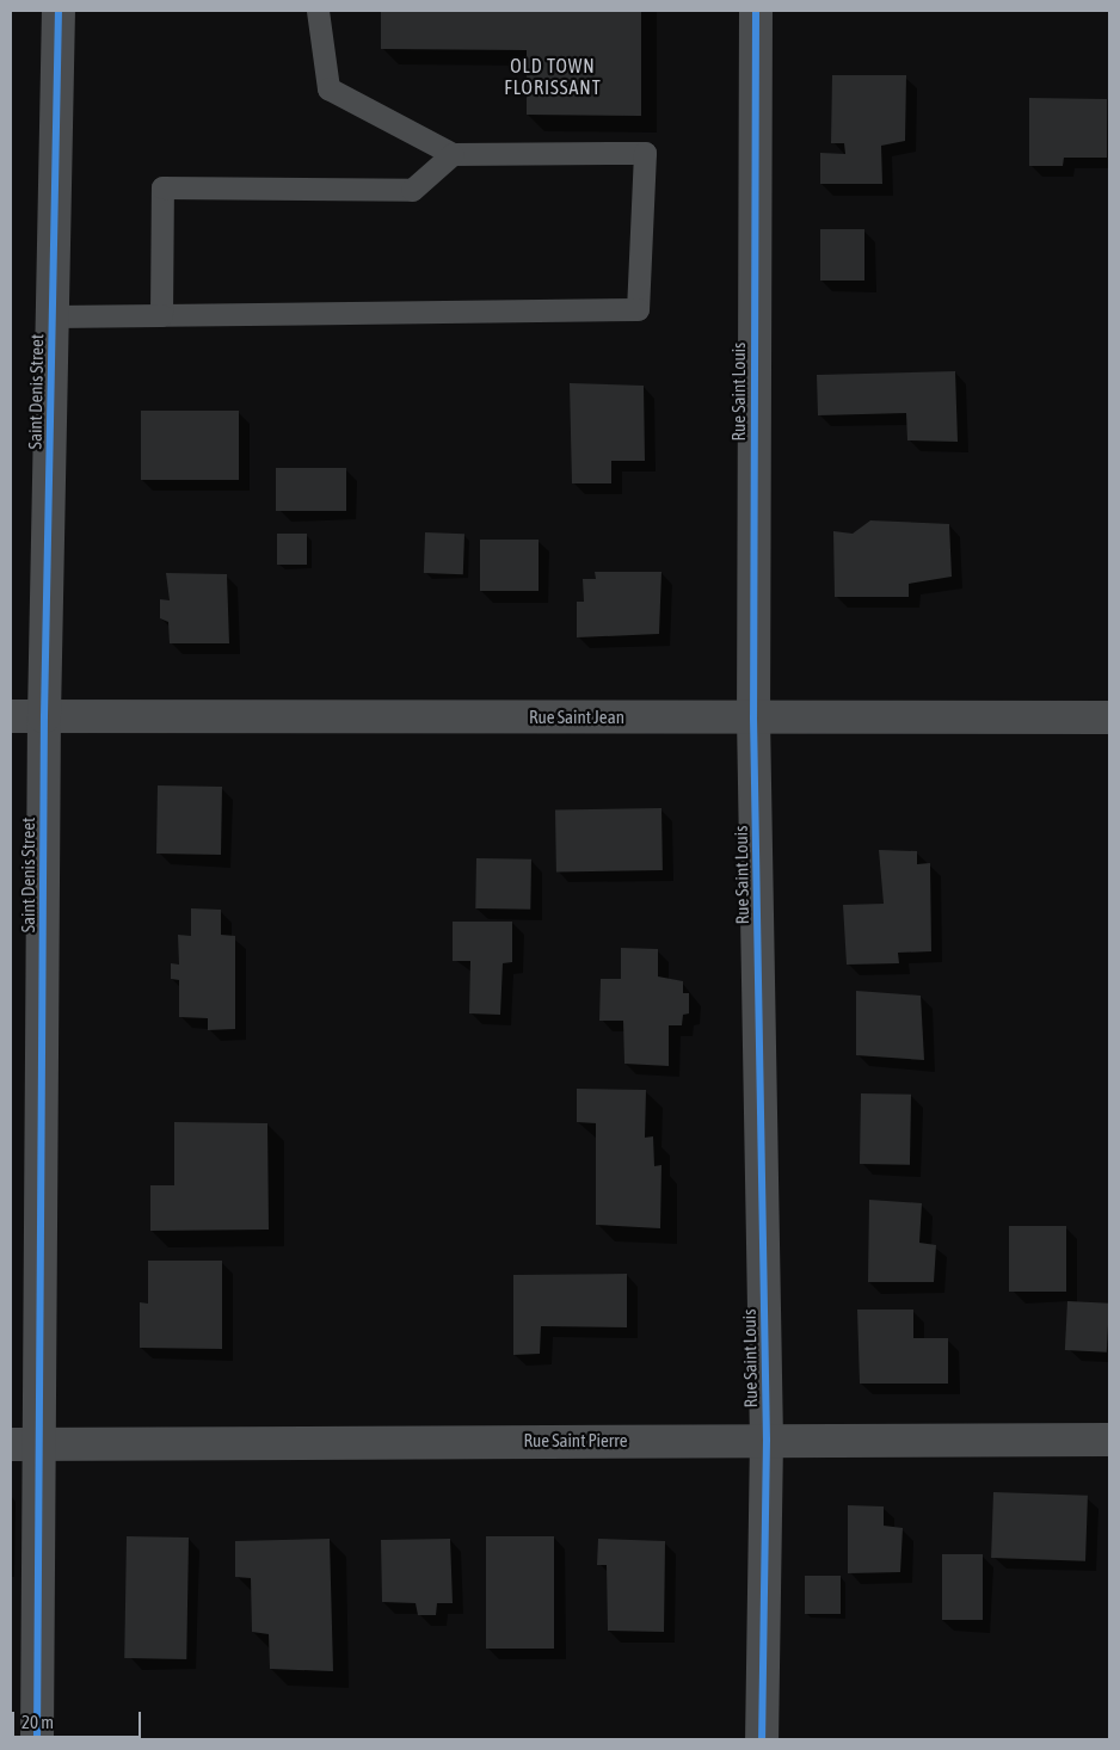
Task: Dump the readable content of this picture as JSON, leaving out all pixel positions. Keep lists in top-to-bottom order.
{
  "streets": {
    "street": [
      "Saint Denis Street",
      "Rue Saint Louis",
      "Rue Saint Jean",
      "Rue Saint Pierre"
    ]
  },
  "crossings": [
    ["Saint Denis Street", "Rue Saint Jean"],
    ["Saint Denis Street", "Rue Saint Pierre"],
    ["Rue Saint Louis", "Rue Saint Jean"],
    ["Rue Saint Louis", "Rue Saint Pierre"]
  ],
  "districts": ["OLD TOWN FLORISSANT"],
  "scale_bar": "20 m"
}
